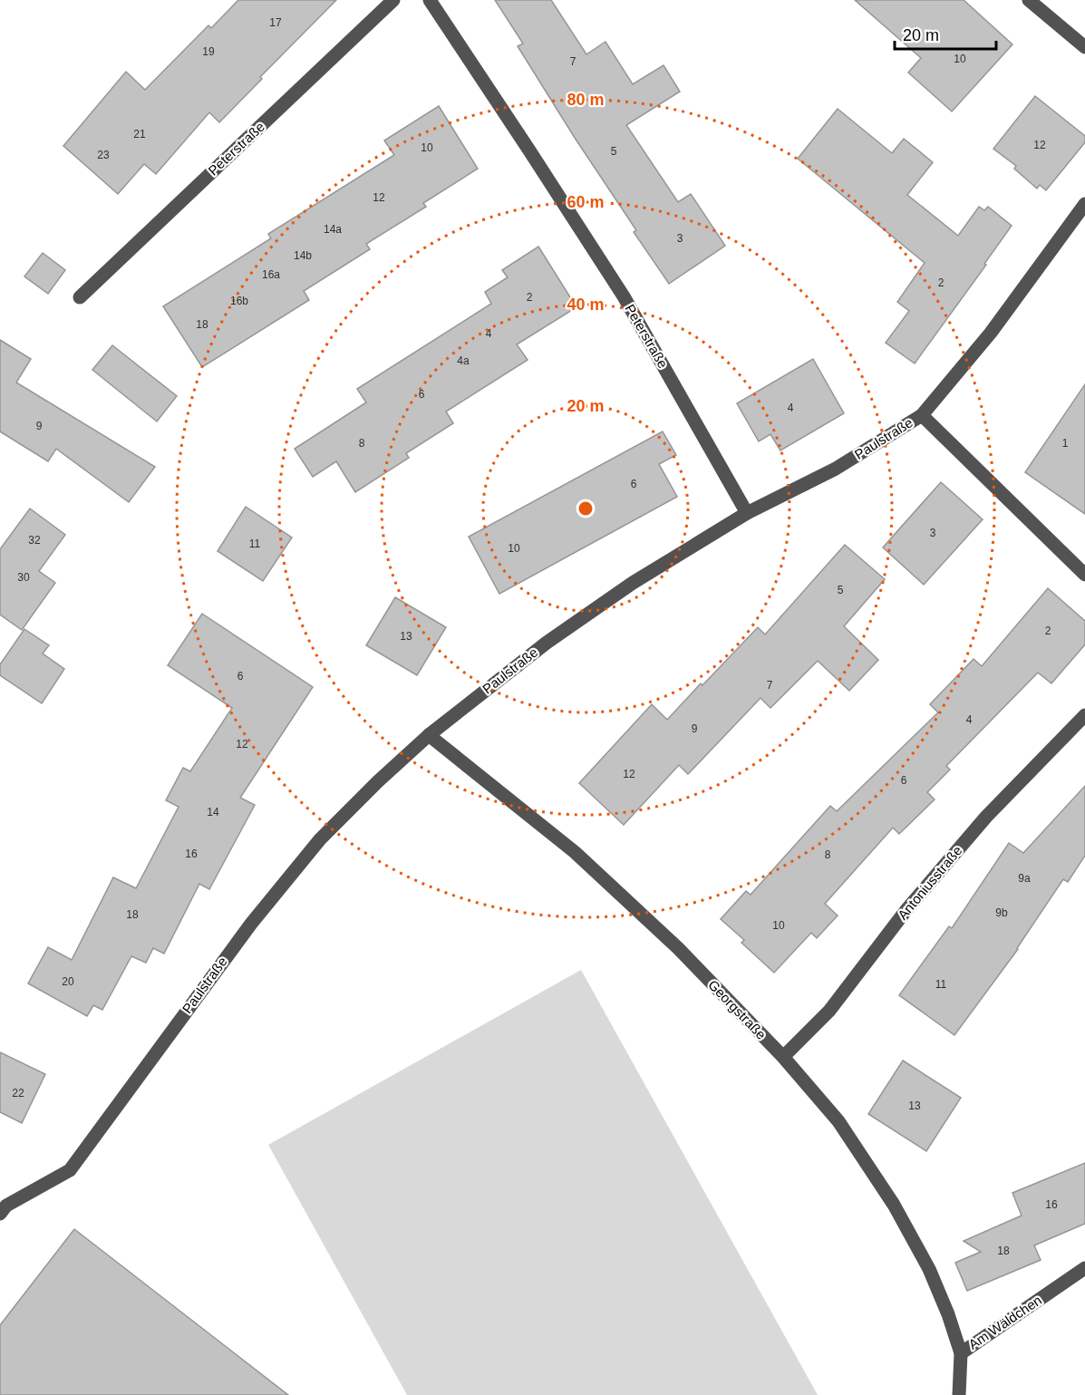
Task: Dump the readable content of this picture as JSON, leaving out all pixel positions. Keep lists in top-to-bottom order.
{
  "streets": {
    "street": [
      "Peterstraße",
      "Paulstraße",
      "Antoniusstraße",
      "Georgstraße",
      "Am Wäldchen"
    ]
  },
  "crossings": [
    ["Peterstraße", "Paulstraße"],
    ["Paulstraße", "Georgstraße"],
    ["Antoniusstraße", "Georgstraße"],
    ["Georgstraße", "Am Wäldchen"]
  ],
  "house_numbers": [
    "17",
    "19",
    "10",
    "7",
    "21",
    "12",
    "10",
    "5",
    "23",
    "12",
    "14a",
    "3",
    "14b",
    "16a",
    "2",
    "2",
    "16b",
    "18",
    "4",
    "4a",
    "6",
    "4",
    "9",
    "8",
    "1",
    "6",
    "3",
    "32",
    "11",
    "10",
    "30",
    "5",
    "2",
    "13",
    "6",
    "7",
    "4",
    "9",
    "12",
    "12",
    "6",
    "14",
    "16",
    "8",
    "9a",
    "9b",
    "18",
    "10",
    "20",
    "11",
    "22",
    "13",
    "16",
    "18"
  ],
  "scale_bar": "20 m",
  "rings": [
    "80 m",
    "60 m",
    "40 m",
    "20 m"
  ]
}
